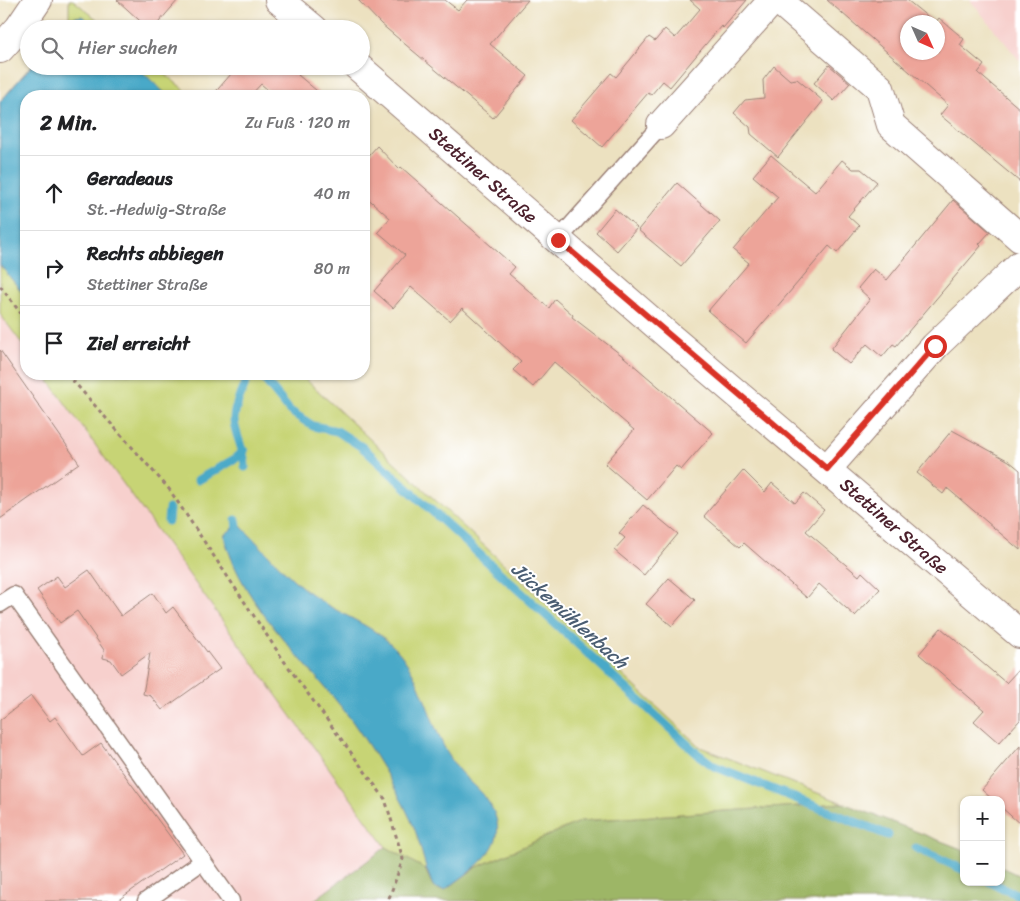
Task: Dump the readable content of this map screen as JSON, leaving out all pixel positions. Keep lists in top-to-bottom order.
{
  "streets": {
    "street": ["Stettiner Straße"]
  },
  "water": ["Jückemühlenbach"],
  "north": "bottom right",
  "page": {
    "search": "Hier suchen",
    "heading": ["2 Min.", "Zu Fuß · 120 m"],
    "list": [
      ["Geradeaus", "St.-Hedwig-Straße", "40 m"],
      ["Rechts abbiegen", "Stettiner Straße", "80 m"],
      "Ziel erreicht"
    ],
    "map_buttons": ["+", "−"]
  }
}
